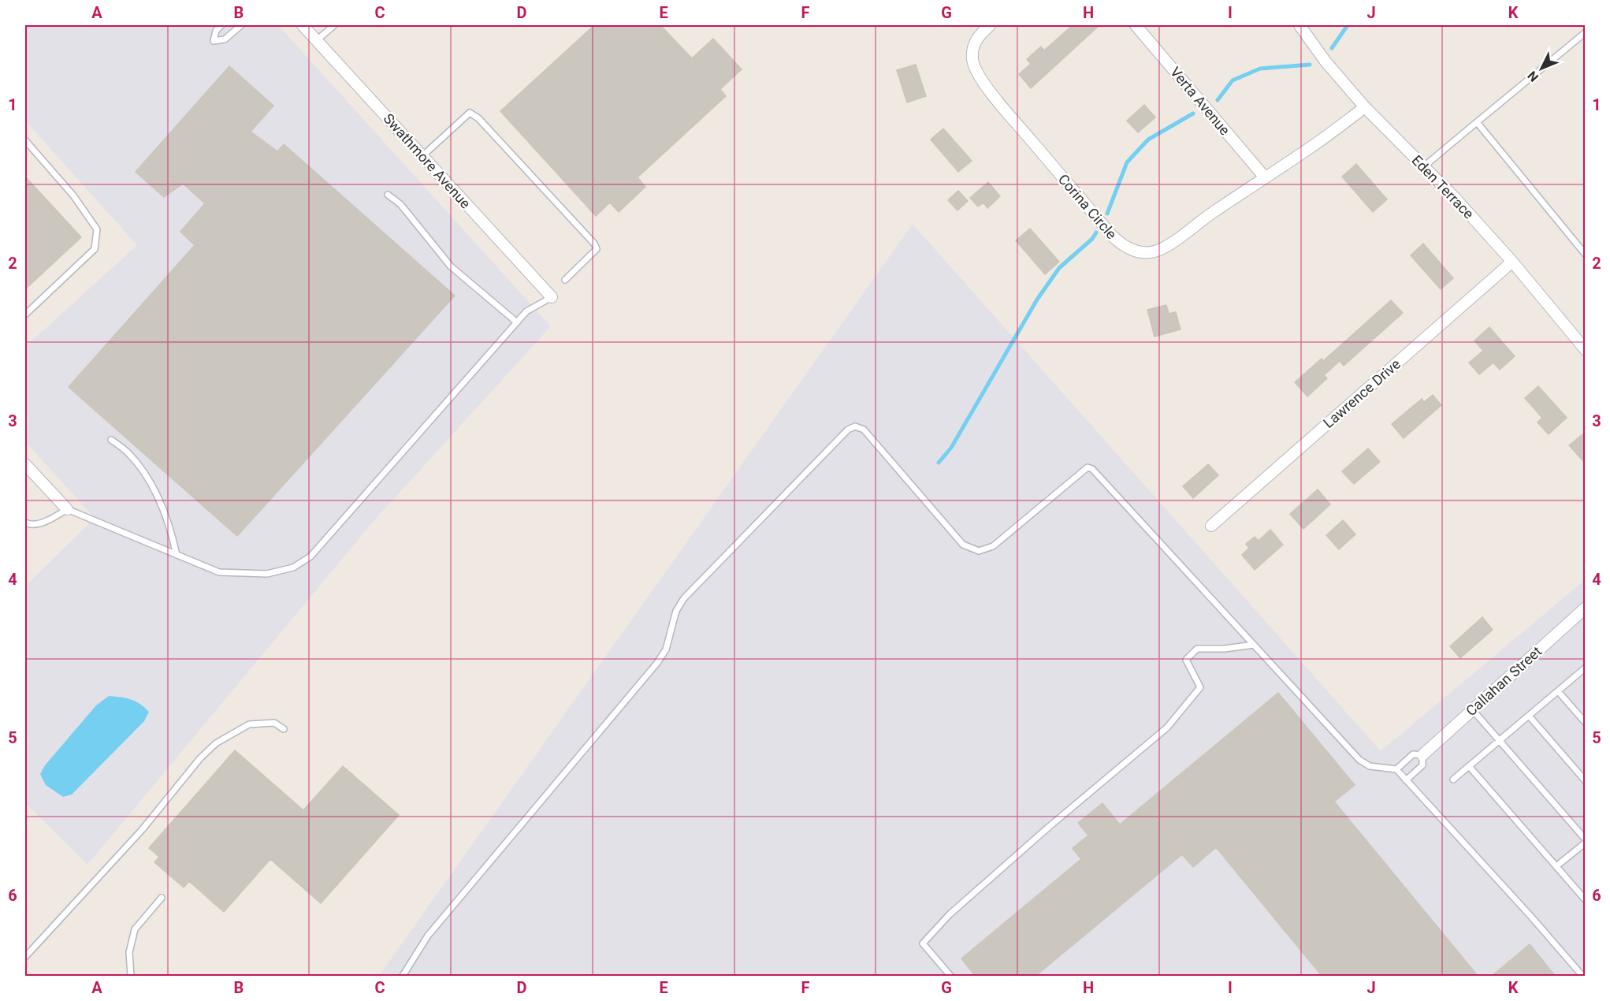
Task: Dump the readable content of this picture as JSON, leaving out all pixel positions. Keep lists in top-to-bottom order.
{
  "streets": {
    "street": [
      "Verta Avenue",
      "Swathmore Avenue",
      "Eden Terrace",
      "Corina Circle",
      "Lawrence Drive",
      "Callahan Street"
    ]
  },
  "crossings": [
    ["Verta Avenue", "Corina Circle"],
    ["Eden Terrace", "Corina Circle"],
    ["Eden Terrace", "Lawrence Drive"]
  ],
  "north": "bottom left",
  "grid": {
    "columns": [
      "A",
      "B",
      "C",
      "D",
      "E",
      "F",
      "G",
      "H",
      "I",
      "J",
      "K"
    ],
    "rows": [
      "1",
      "2",
      "3",
      "4",
      "5",
      "6"
    ]
  }
}
